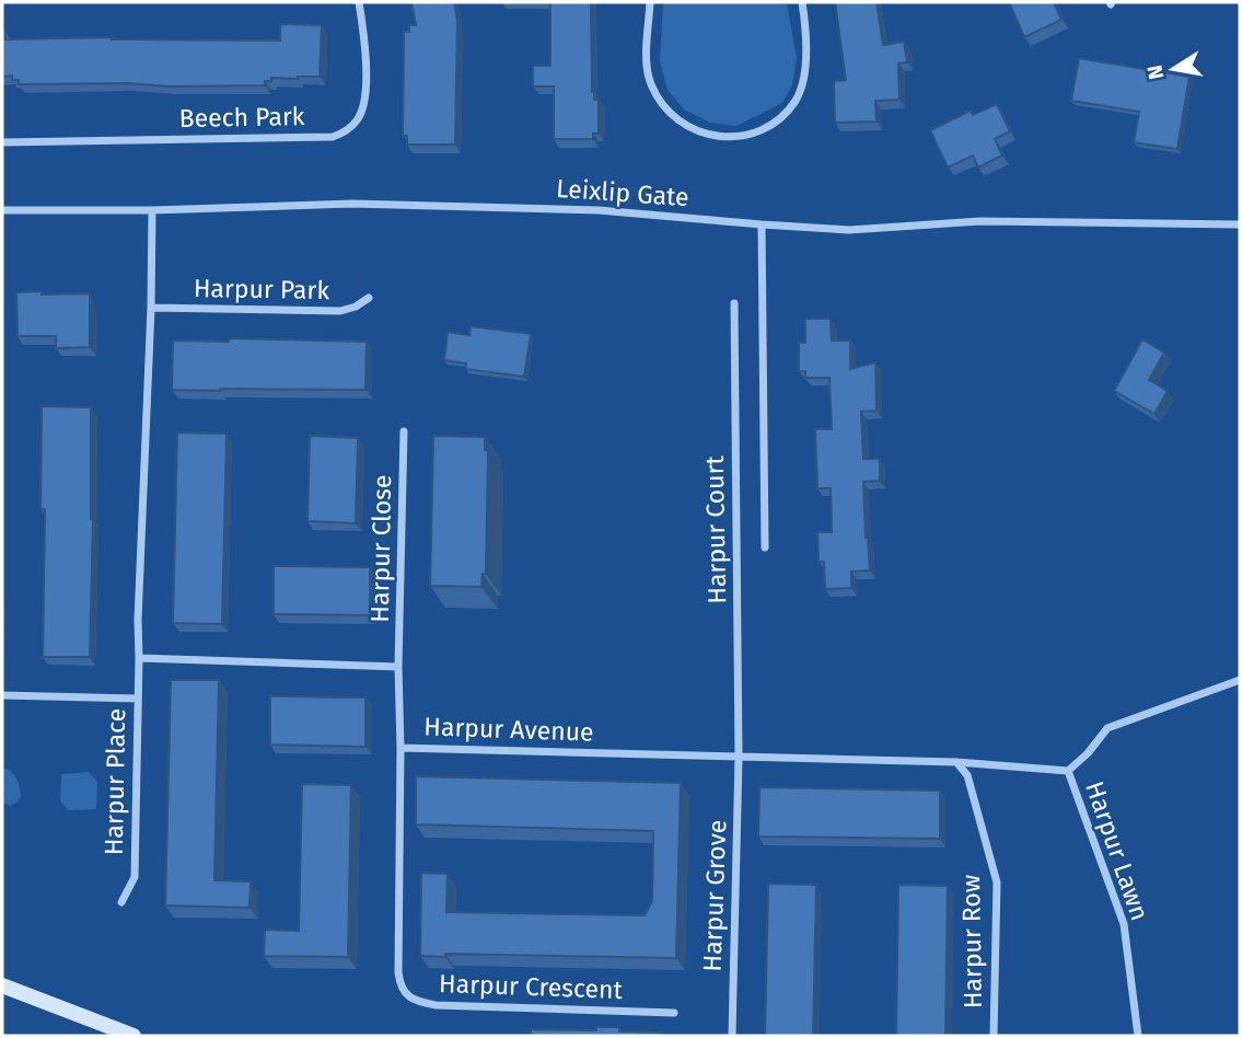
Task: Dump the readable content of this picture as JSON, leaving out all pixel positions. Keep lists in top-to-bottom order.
{
  "streets": {
    "street": [
      "Beech Park",
      "Leixlip Gate",
      "Harpur Park",
      "Harpur Court",
      "Harpur Close",
      "Harpur Avenue",
      "Harpur Place",
      "Harpur Lawn",
      "Harpur Grove",
      "Harpur Row",
      "Harpur Crescent"
    ]
  },
  "crossings": [
    ["Harpur Court", "Harpur Avenue"],
    ["Harpur Court", "Harpur Grove"],
    ["Harpur Close", "Harpur Avenue"],
    ["Harpur Avenue", "Harpur Lawn"],
    ["Harpur Avenue", "Harpur Grove"],
    ["Harpur Avenue", "Harpur Row"],
    ["Harpur Avenue", "Harpur Crescent"]
  ],
  "north": "left"
}
